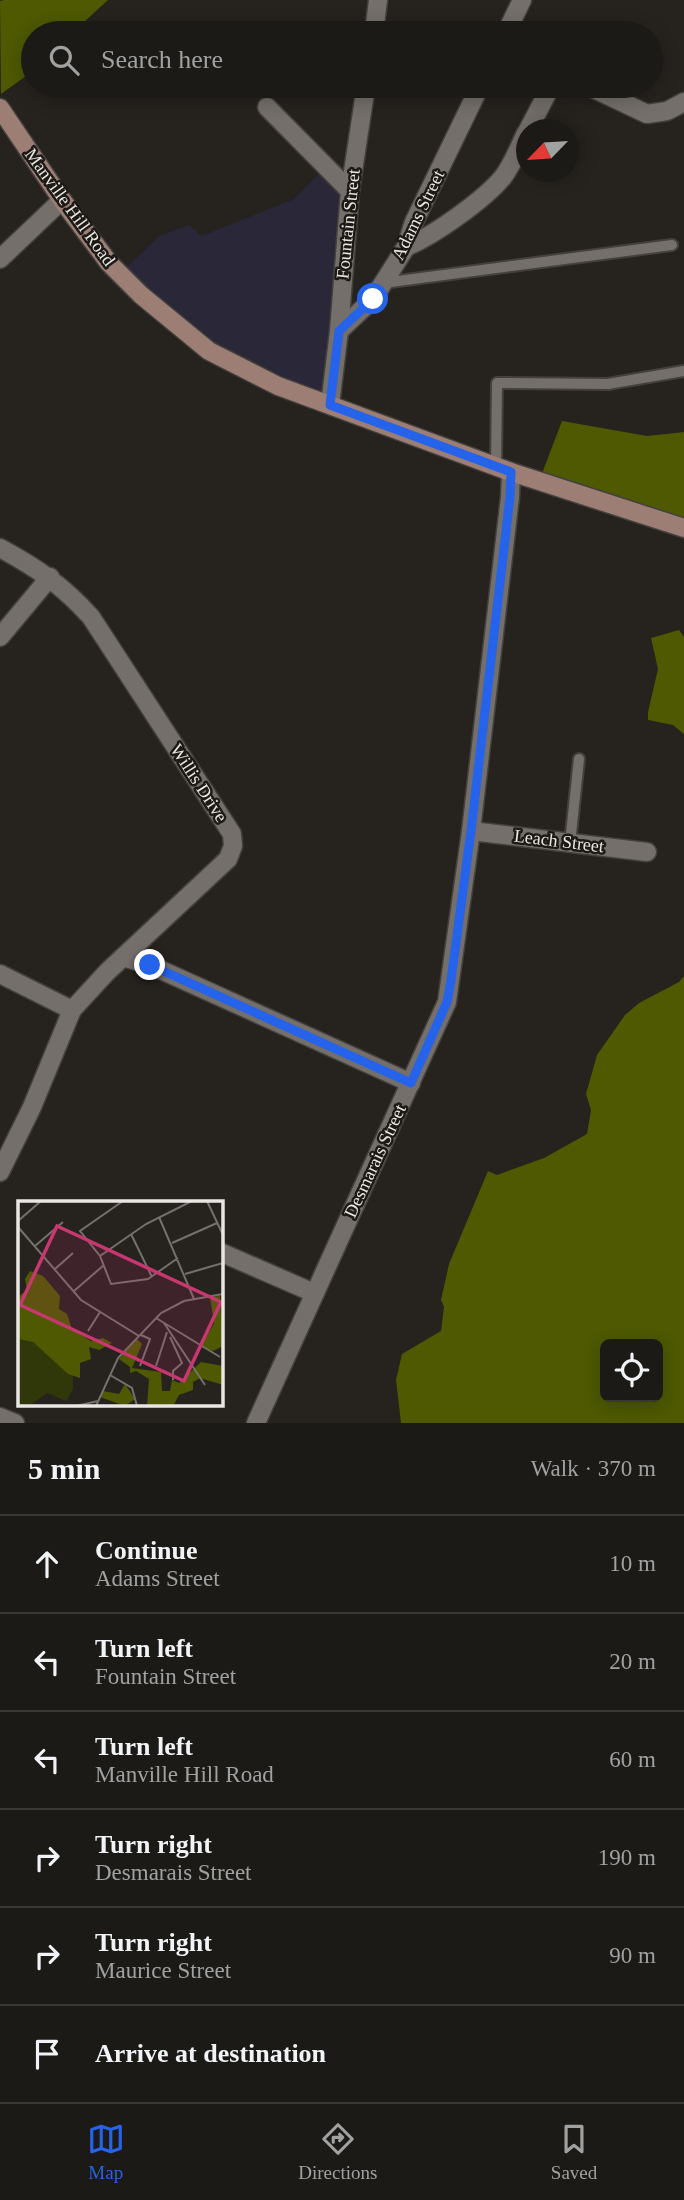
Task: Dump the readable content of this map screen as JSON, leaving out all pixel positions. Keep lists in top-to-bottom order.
{
  "streets": {
    "main road": ["Manville Hill Road"],
    "street": [
      "Adams Street",
      "Fountain Street",
      "Willis Drive",
      "Leach Street",
      "Desmarais Street"
    ]
  },
  "crossings": [
    ["Manville Hill Road", "Fountain Street"],
    ["Manville Hill Road", "Desmarais Street"],
    ["Adams Street", "Fountain Street"],
    ["Leach Street", "Desmarais Street"]
  ],
  "north": "bottom left",
  "page": {
    "search": "Search here",
    "heading": ["5 min", "Walk · 370 m"],
    "list": [
      ["Continue", "Adams Street", "10 m"],
      ["Turn left", "Fountain Street", "20 m"],
      ["Turn left", "Manville Hill Road", "60 m"],
      ["Turn right", "Desmarais Street", "190 m"],
      ["Turn right", "Maurice Street", "90 m"],
      "Arrive at destination"
    ],
    "nav": ["Map", "Directions", "Saved"]
  }
}
